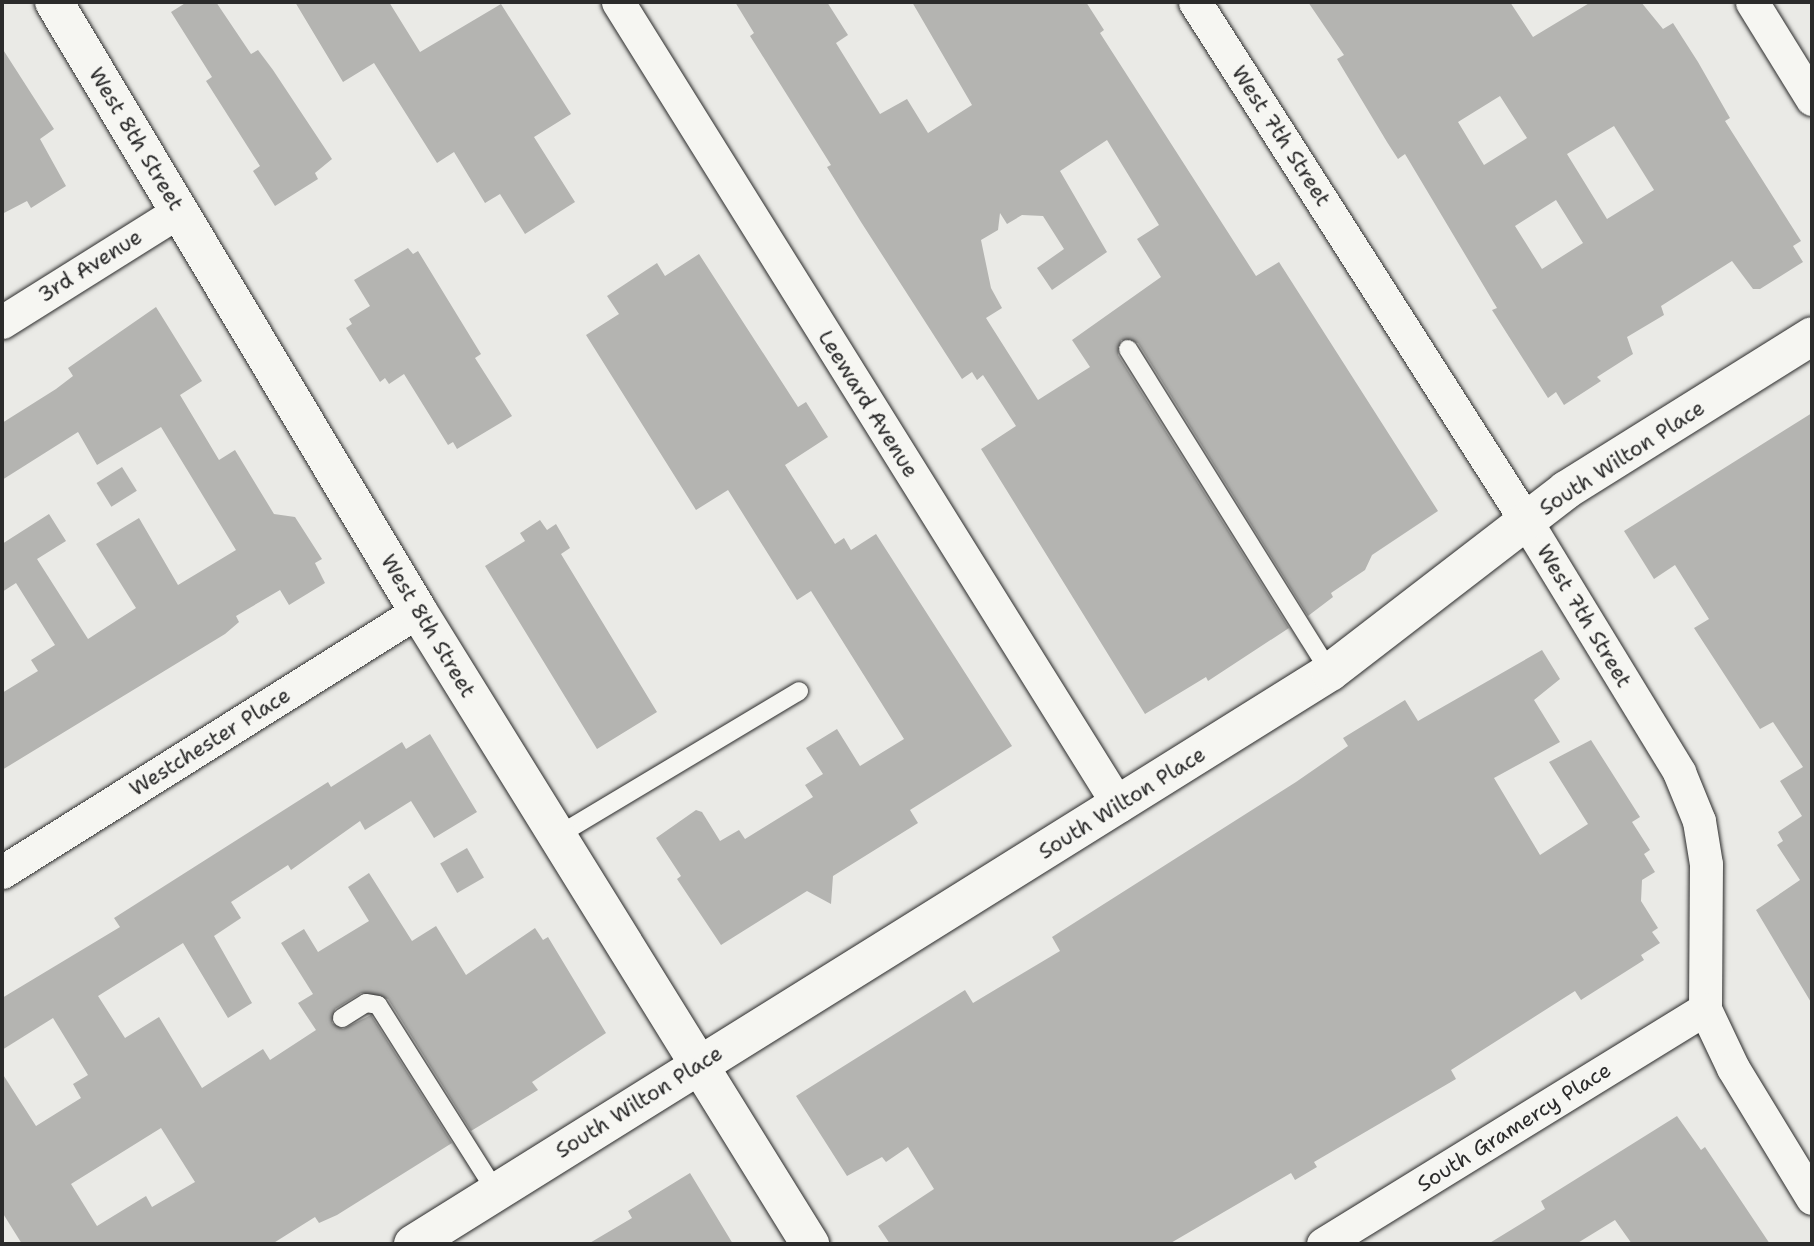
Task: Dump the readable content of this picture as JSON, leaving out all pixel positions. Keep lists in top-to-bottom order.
{
  "streets": {
    "main road": ["West 8th Street", "South Wilton Place"],
    "street": [
      "West 7th Street",
      "3rd Avenue",
      "Leeward Avenue",
      "Westchester Place",
      "South Gramercy Place"
    ]
  },
  "crossings": [
    ["West 7th Street", "South Wilton Place"],
    ["West 7th Street", "South Gramercy Place"],
    ["West 8th Street", "3rd Avenue"],
    ["West 8th Street", "South Wilton Place"],
    ["West 8th Street", "Westchester Place"],
    ["Leeward Avenue", "South Wilton Place"]
  ]
}
